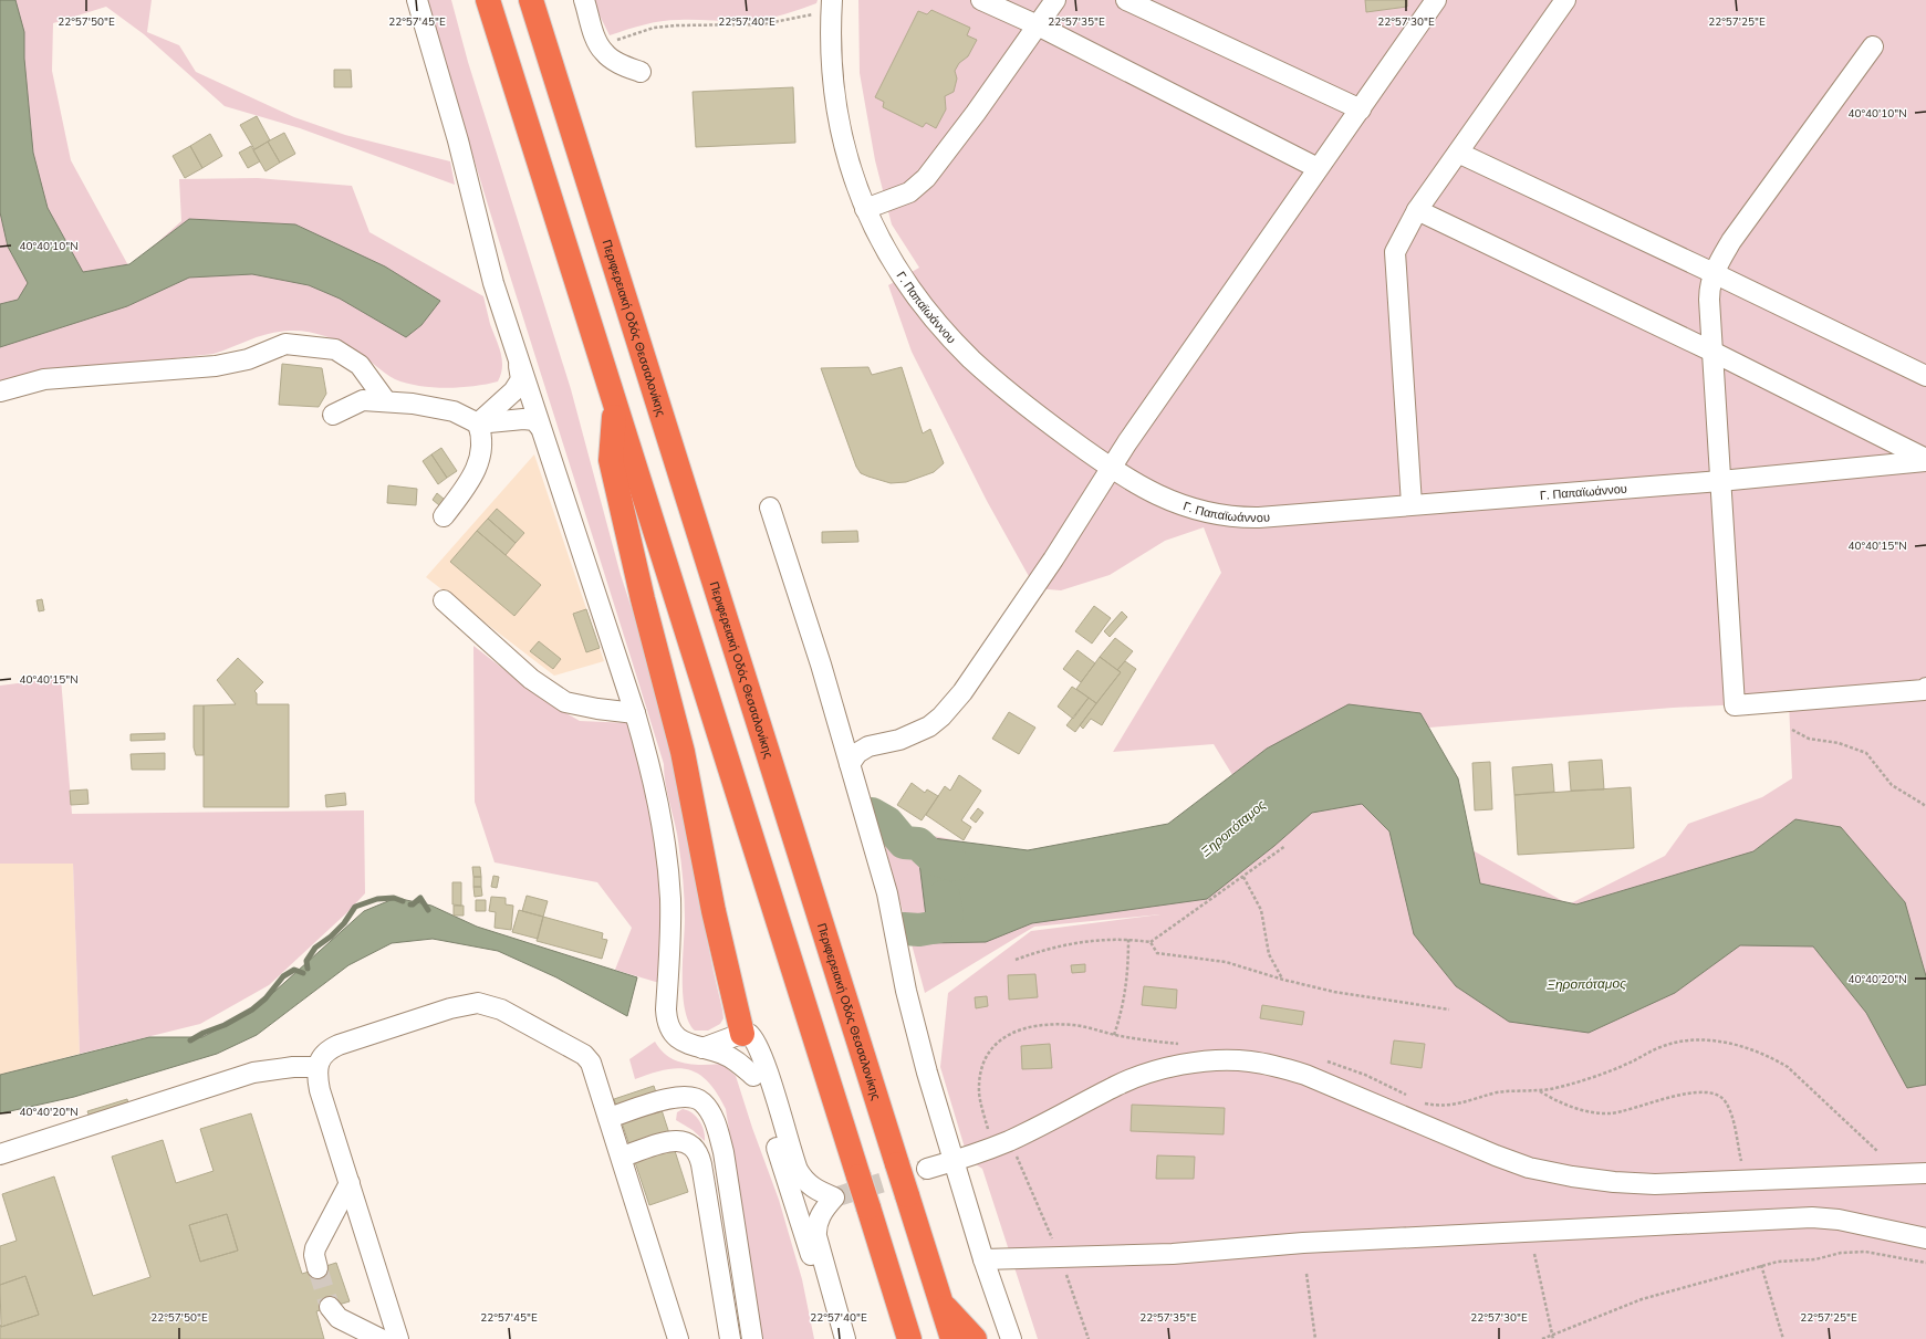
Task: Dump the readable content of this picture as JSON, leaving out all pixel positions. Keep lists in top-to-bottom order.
{
  "streets": {
    "highway": ["Περιφερειακή Οδός Θεσσαλονίκης"],
    "street": ["Γ. Παπαϊωάννου"]
  },
  "water": ["Ξηροπόταμος"],
  "coordinates": [
    "22°57'50\"E",
    "22°57'45\"E",
    "22°57'40\"E",
    "22°57'35\"E",
    "22°57'30\"E",
    "22°57'25\"E",
    "40°40'10\"N",
    "40°40'15\"N",
    "40°40'20\"N"
  ]
}
